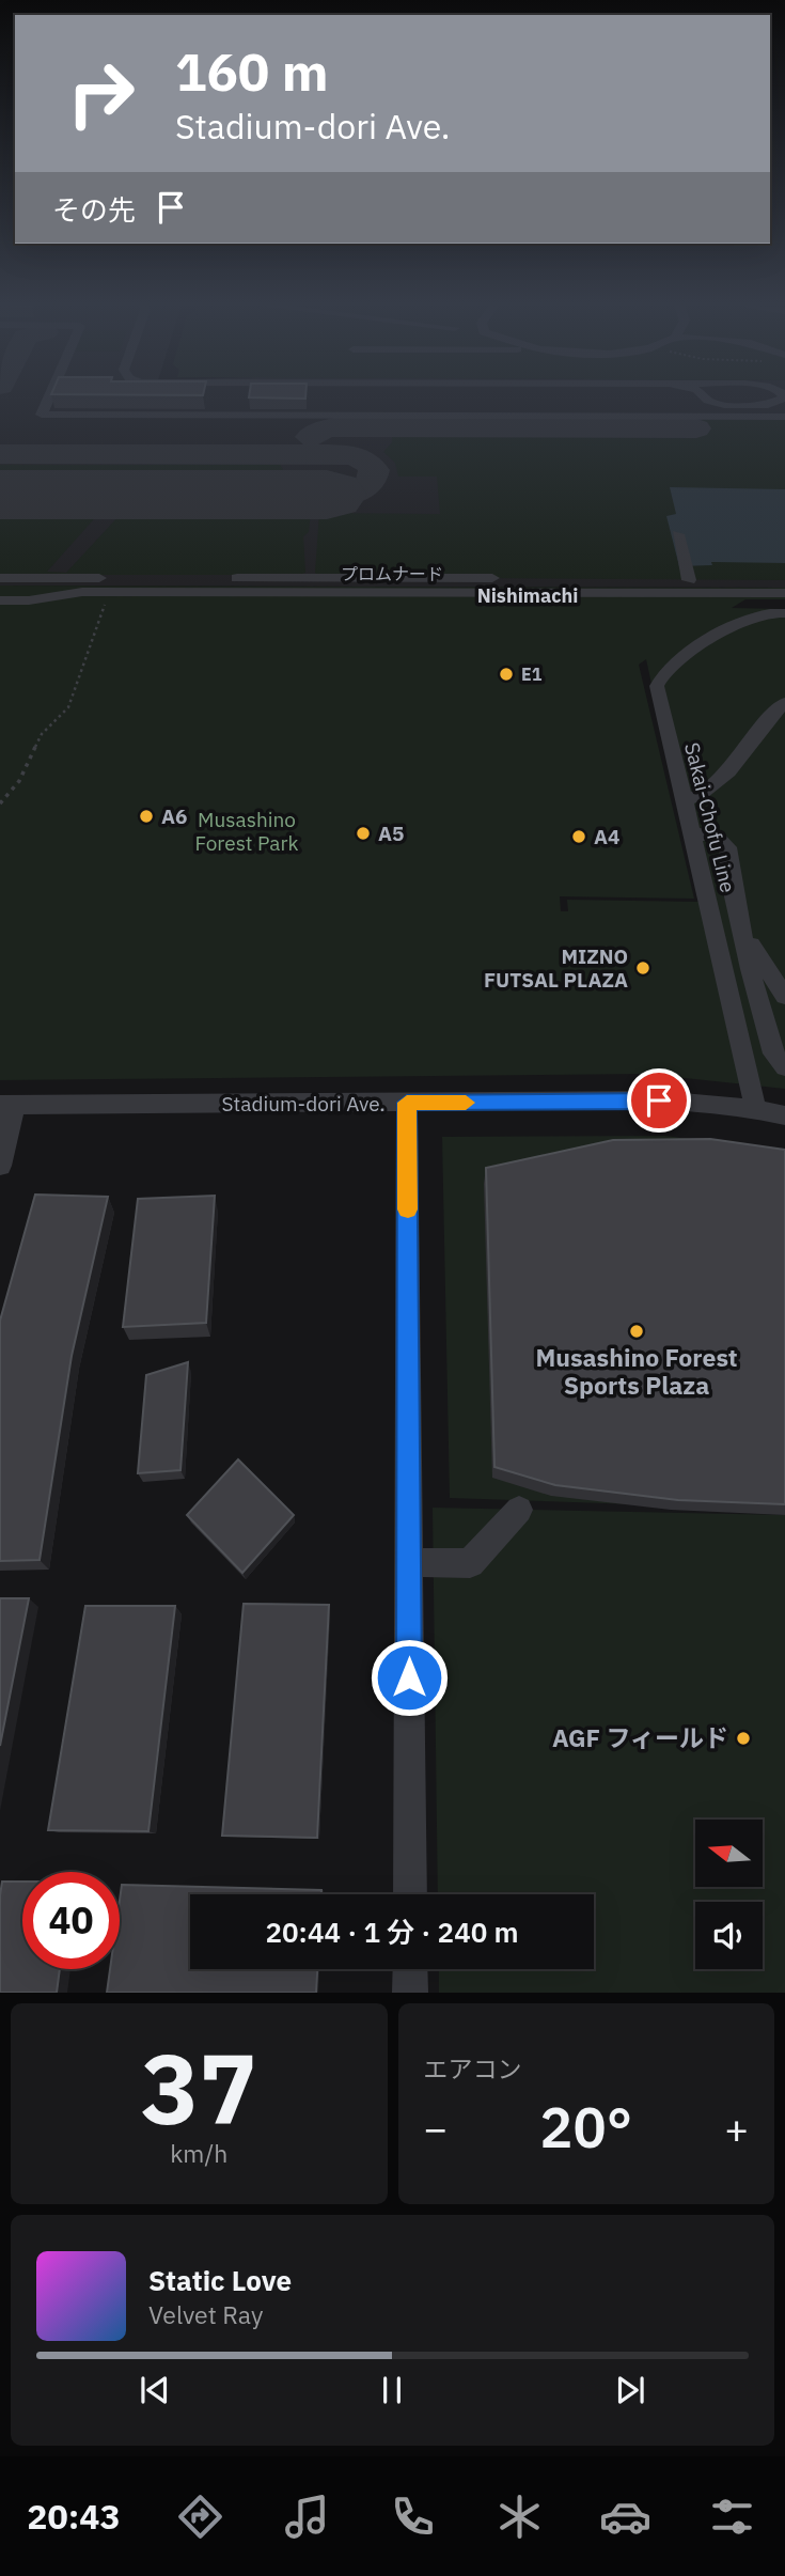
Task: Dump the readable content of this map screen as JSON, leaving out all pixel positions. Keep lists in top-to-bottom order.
{
  "streets": {
    "street": ["プロムナード", "Sakai-Chofu Line", "Stadium-dori Ave."]
  },
  "crossings": [
    ["Sakai-Chofu Line", "Stadium-dori Ave."]
  ],
  "districts": ["Nishimachi"],
  "parks": ["Musashino Forest Park"],
  "places": [
    "E1",
    "A6",
    "A5",
    "A4",
    "MIZNO FUTSAL PLAZA",
    "Musashino Forest Sports Plaza",
    "AGF フィールド"
  ],
  "north": "left",
  "page": {
    "turn": ["160 m", "Stadium-dori Ave."],
    "then": "その先",
    "limit": "40",
    "trip": "20:44 · 1 分 · 240 m",
    "tile": [
      ["37", "km/h"],
      "エアコン"
    ],
    "heat": ["−", "20°", "+"],
    "song": ["Static Love", "Velvet Ray"],
    "tabs": "20:43"
  }
}
